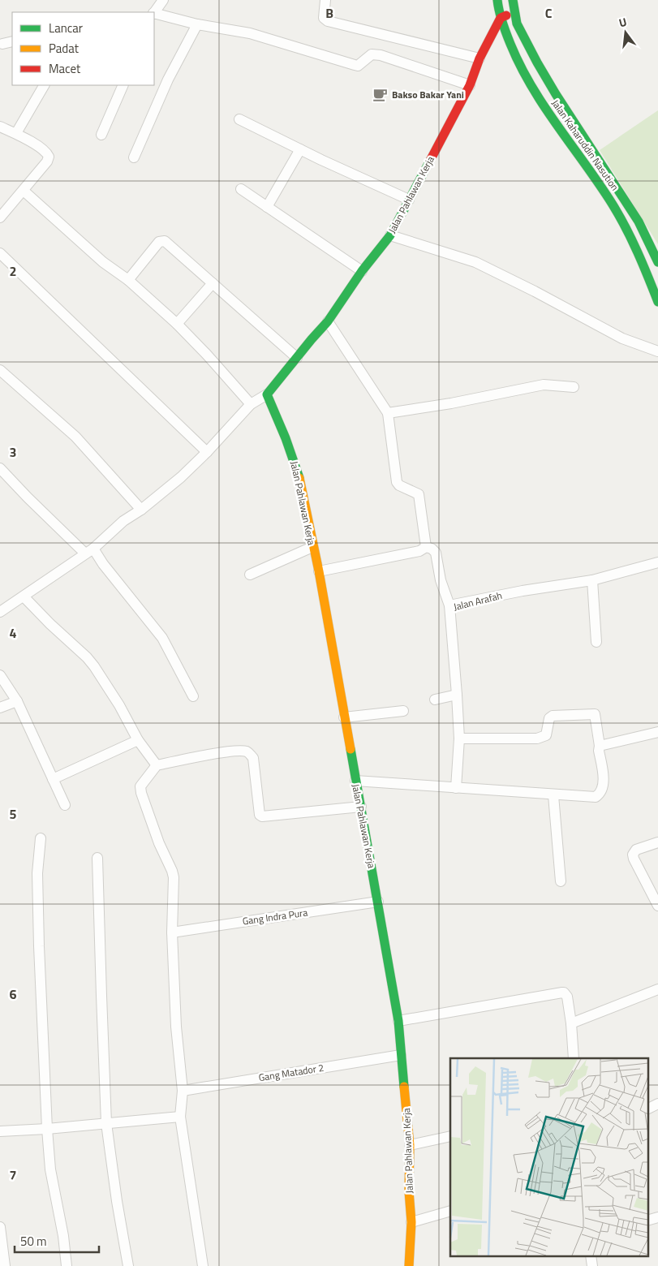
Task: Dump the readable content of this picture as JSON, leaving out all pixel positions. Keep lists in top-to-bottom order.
{
  "streets": {
    "main road": ["Jalan Kaharuddin Nasution", "Jalan Pahlawan Kerja"],
    "street": ["Jalan Arafah", "Gang Indra Pura", "Gang Matador 2"]
  },
  "crossings": [
    ["Jalan Kaharuddin Nasution", "Jalan Pahlawan Kerja"],
    ["Jalan Pahlawan Kerja", "Gang Indra Pura"],
    ["Jalan Pahlawan Kerja", "Gang Matador 2"]
  ],
  "places": {
    "cafe": ["Bakso Bakar Yani"]
  },
  "legend": ["Lancar", "Padat", "Macet"],
  "scale_bar": "50 m",
  "north": "top",
  "grid": {
    "columns": ["B", "C"],
    "rows": [
      "2",
      "3",
      "4",
      "5",
      "6",
      "7"
    ]
  }
}
